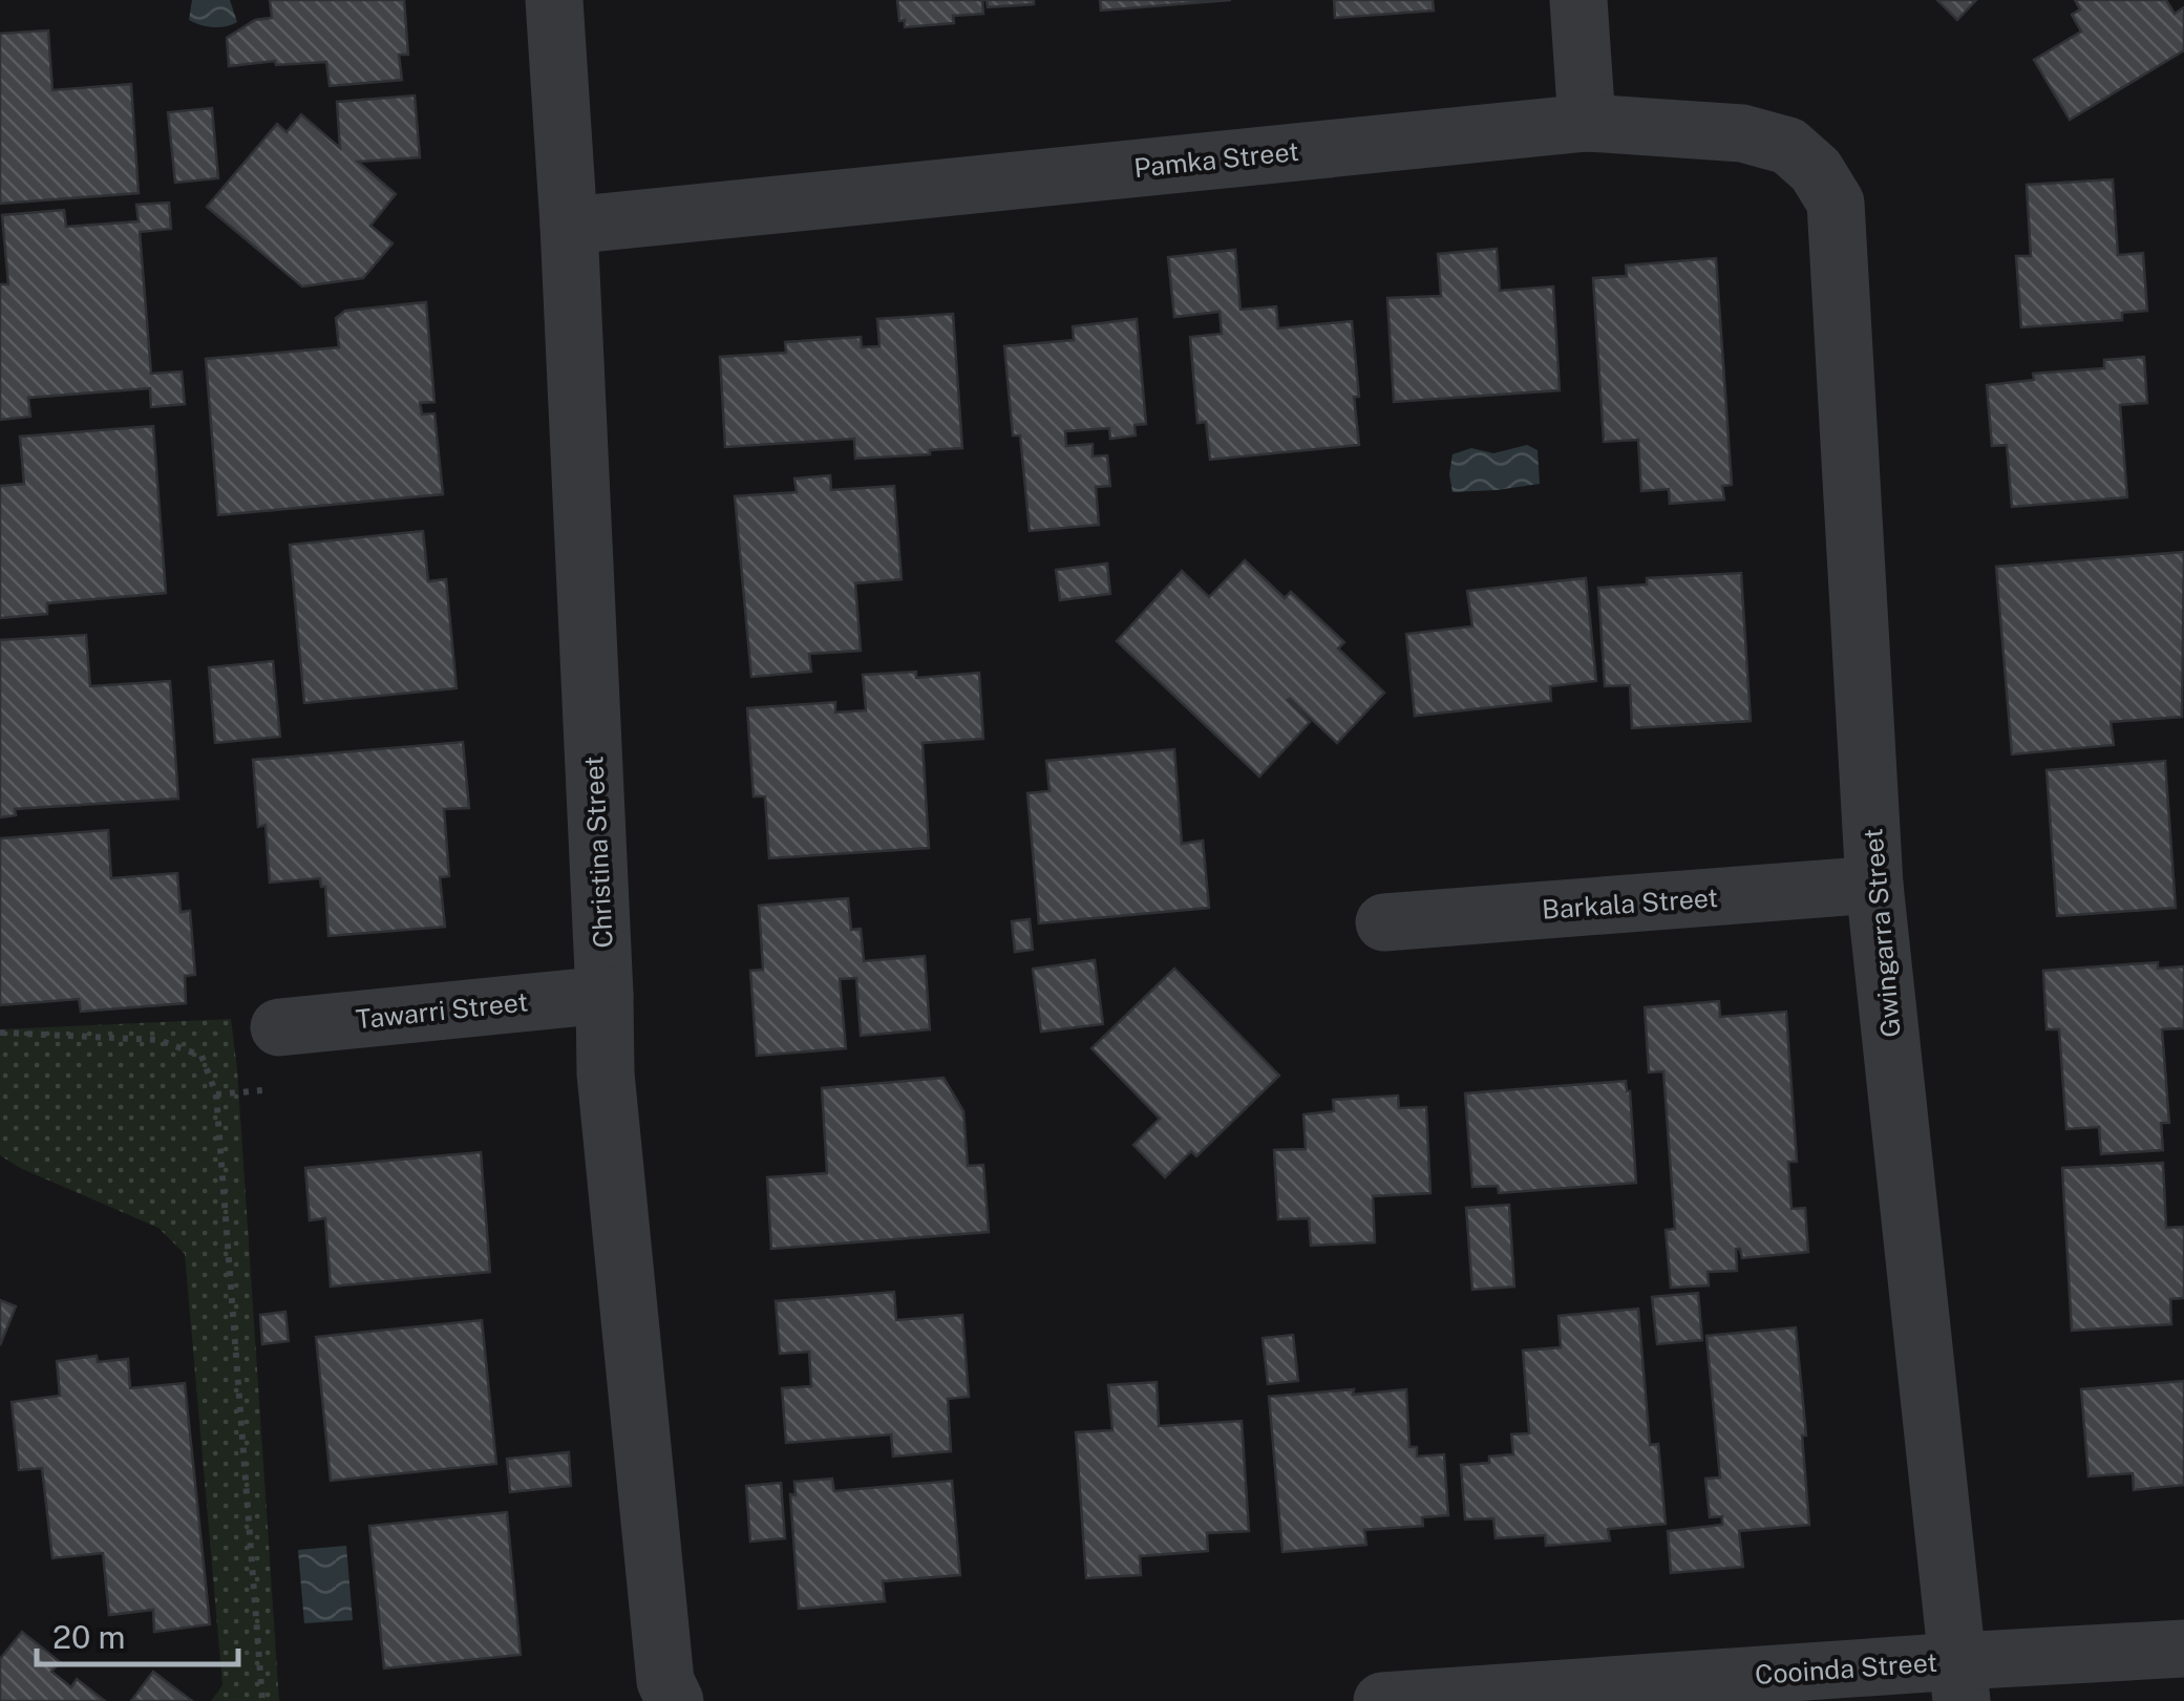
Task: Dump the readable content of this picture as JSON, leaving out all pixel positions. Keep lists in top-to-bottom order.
{
  "streets": {
    "street": [
      "Pamka Street",
      "Christina Street",
      "Barkala Street",
      "Gwingarra Street",
      "Tawarri Street",
      "Cooinda Street"
    ]
  },
  "crossings": [
    ["Pamka Street", "Christina Street"],
    ["Pamka Street", "Gwingarra Street"],
    ["Christina Street", "Tawarri Street"],
    ["Barkala Street", "Gwingarra Street"],
    ["Gwingarra Street", "Cooinda Street"]
  ],
  "scale_bar": "20 m"
}
